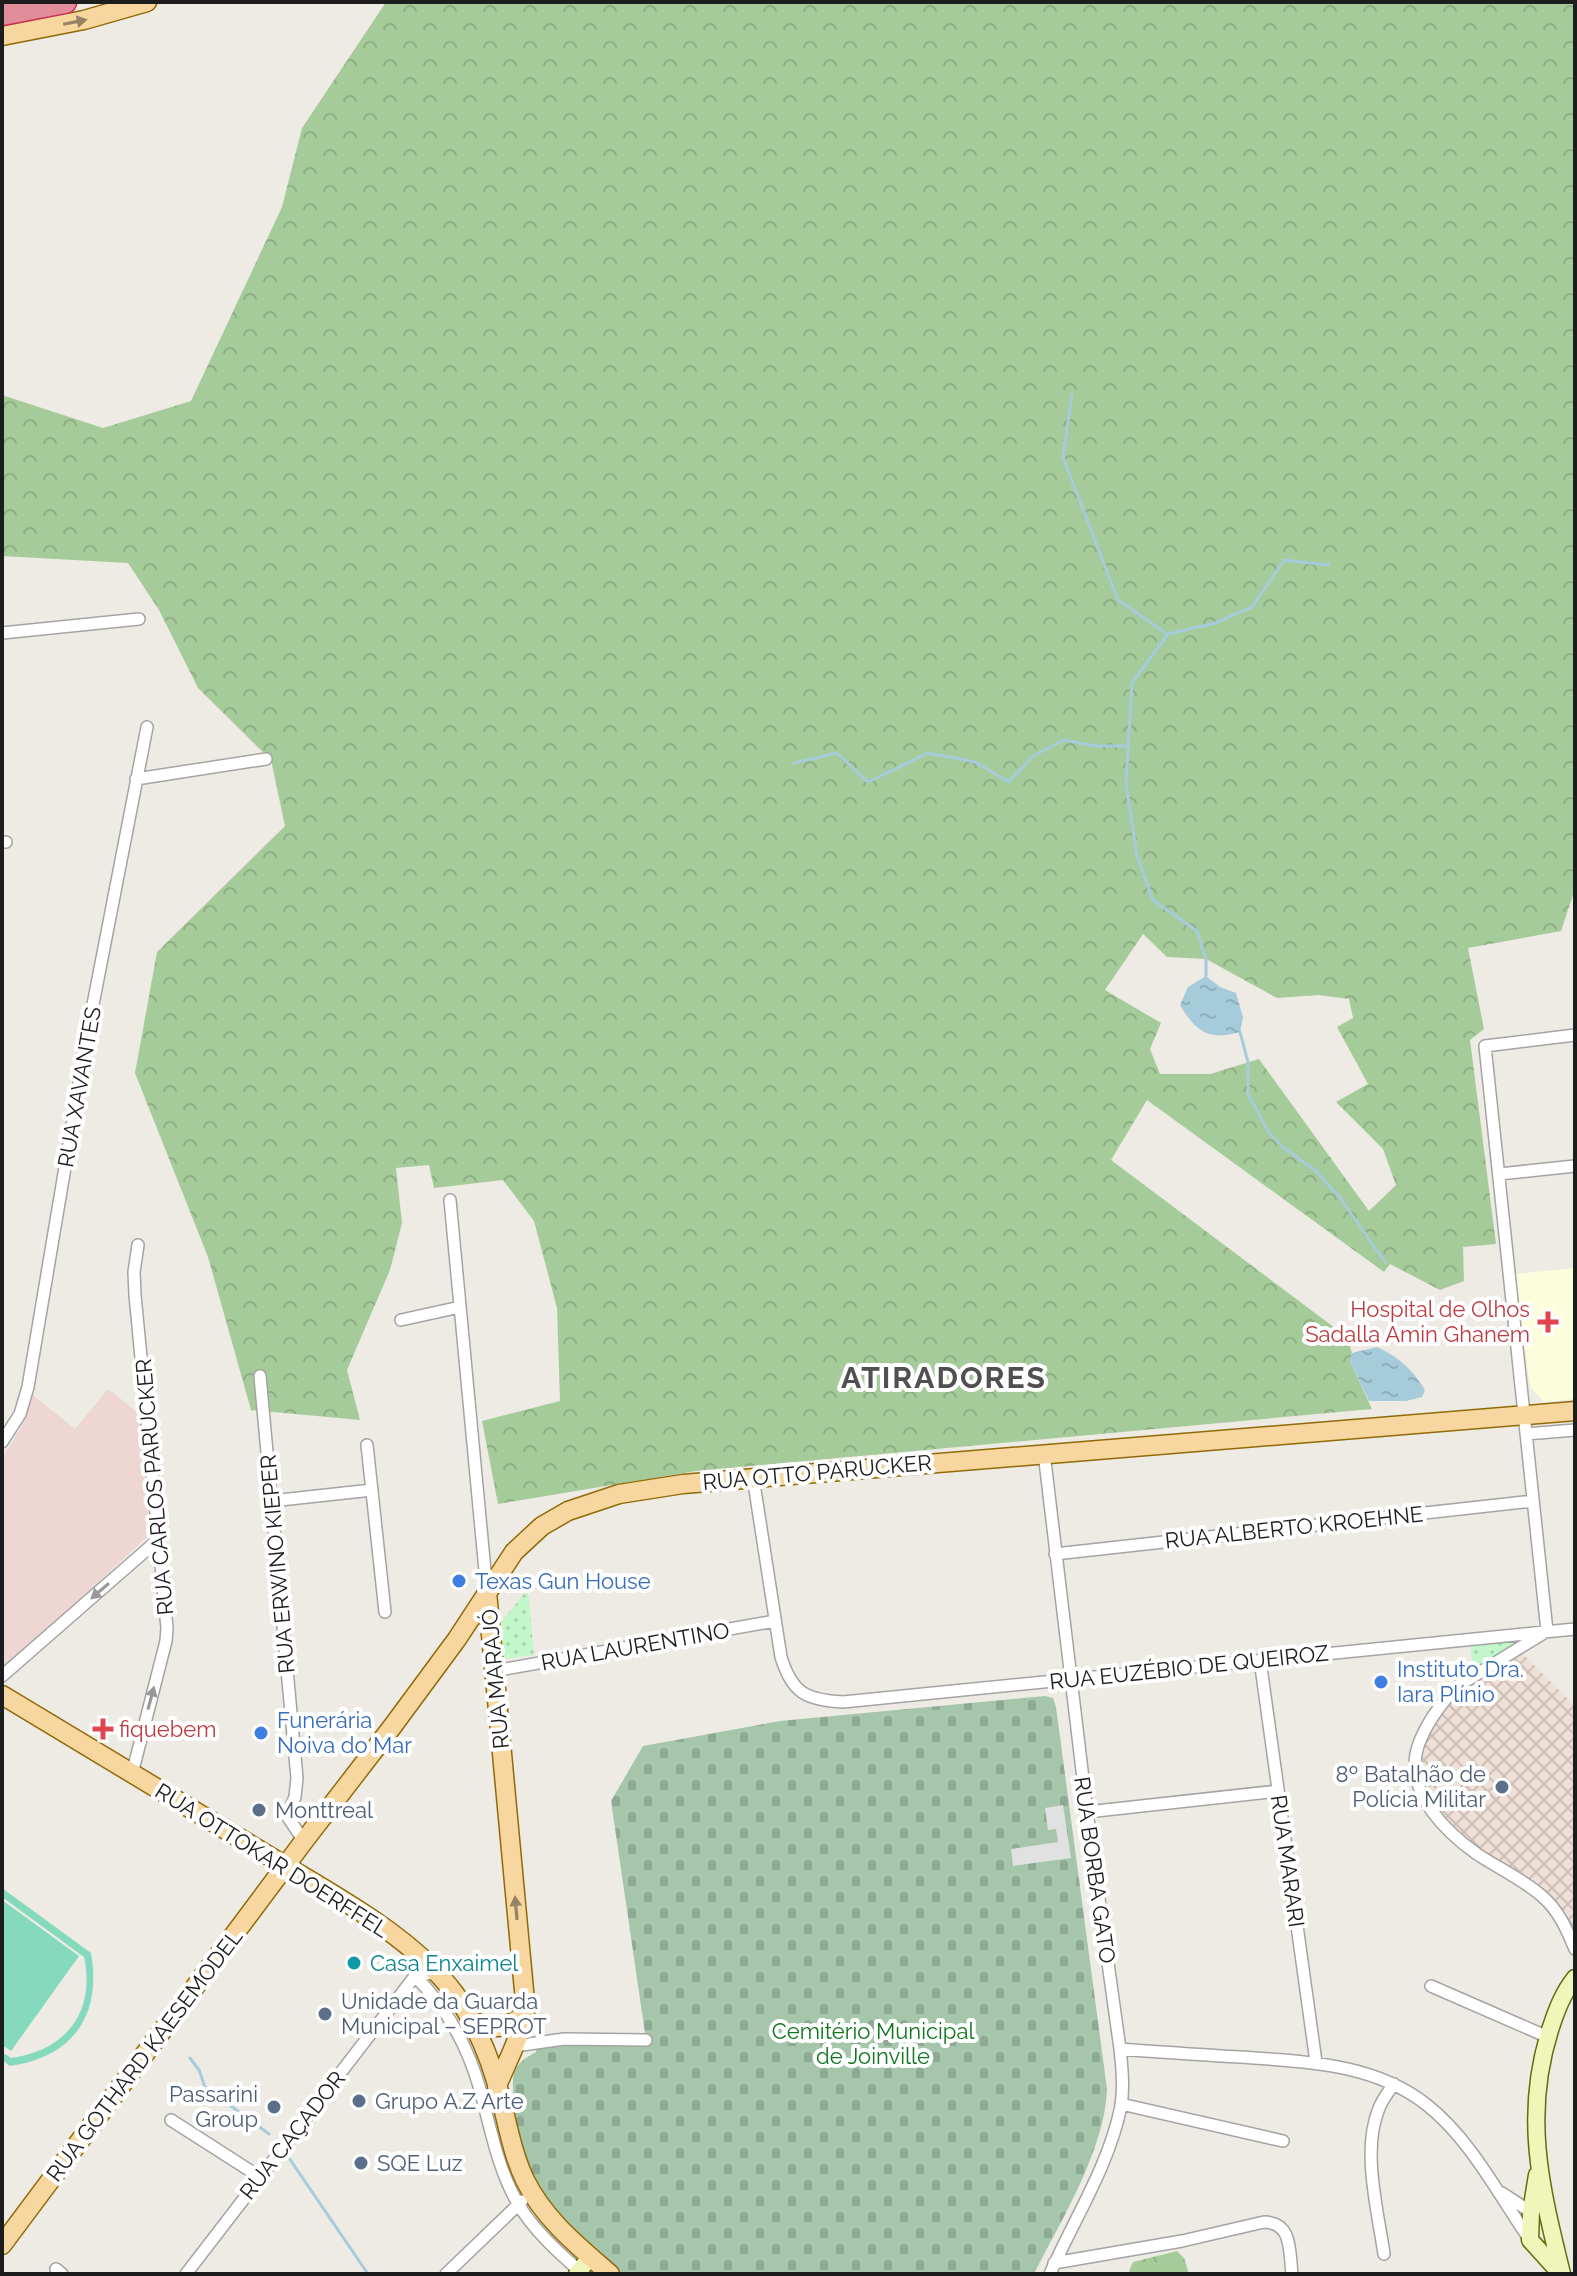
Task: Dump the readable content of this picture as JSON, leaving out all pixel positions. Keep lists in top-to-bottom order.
{
  "streets": {
    "main road": [
      "RUA OTTO PARUCKER",
      "RUA MARAJÓ",
      "RUA OTTOKAR DOERFFEL",
      "RUA GOTHARD KAESEMODEL"
    ],
    "street": [
      "RUA XAVANTES",
      "RUA CARLOS PARUCKER",
      "RUA ALBERTO KROEHNE",
      "RUA ERWINO KIEPER",
      "RUA LAURENTINO",
      "RUA EUZÉBIO DE QUEIROZ",
      "RUA MARARI",
      "RUA BORBA GATO",
      "RUA CAÇADOR"
    ]
  },
  "crossings": [
    ["RUA OTTO PARUCKER", "RUA ERWINO KIEPER"],
    ["RUA OTTO PARUCKER", "RUA MARAJÓ"],
    ["RUA OTTO PARUCKER", "RUA OTTOKAR DOERFFEL"],
    ["RUA OTTO PARUCKER", "RUA BORBA GATO"],
    ["RUA OTTO PARUCKER", "RUA GOTHARD KAESEMODEL"],
    ["RUA CARLOS PARUCKER", "RUA OTTOKAR DOERFFEL"],
    ["RUA ALBERTO KROEHNE", "RUA BORBA GATO"],
    ["RUA LAURENTINO", "RUA EUZÉBIO DE QUEIROZ"],
    ["RUA LAURENTINO", "RUA MARAJÓ"],
    ["RUA EUZÉBIO DE QUEIROZ", "RUA MARARI"],
    ["RUA EUZÉBIO DE QUEIROZ", "RUA BORBA GATO"],
    ["RUA MARAJÓ", "RUA OTTOKAR DOERFFEL"],
    ["RUA OTTOKAR DOERFFEL", "RUA GOTHARD KAESEMODEL"]
  ],
  "one_way": ["RUA CARLOS PARUCKER", "RUA MARAJÓ"],
  "districts": ["ATIRADORES"],
  "parks": ["Cemitério Municipal de Joinville"],
  "places": {
    "health": ["Hospital de Olhos Sadalla Amin Ghanem", "fiquebem"],
    "other": [
      "Texas Gun House",
      "Instituto Dra. Iara Plínio",
      "Funerária Noiva do Mar",
      "8º Batalhão de Polícia Militar",
      "Monttreal",
      "Casa Enxaimel",
      "Unidade da Guarda Municipal – SEPROT",
      "Grupo A.Z Arte",
      "Passarini Group",
      "SQE Luz"
    ]
  }
}
